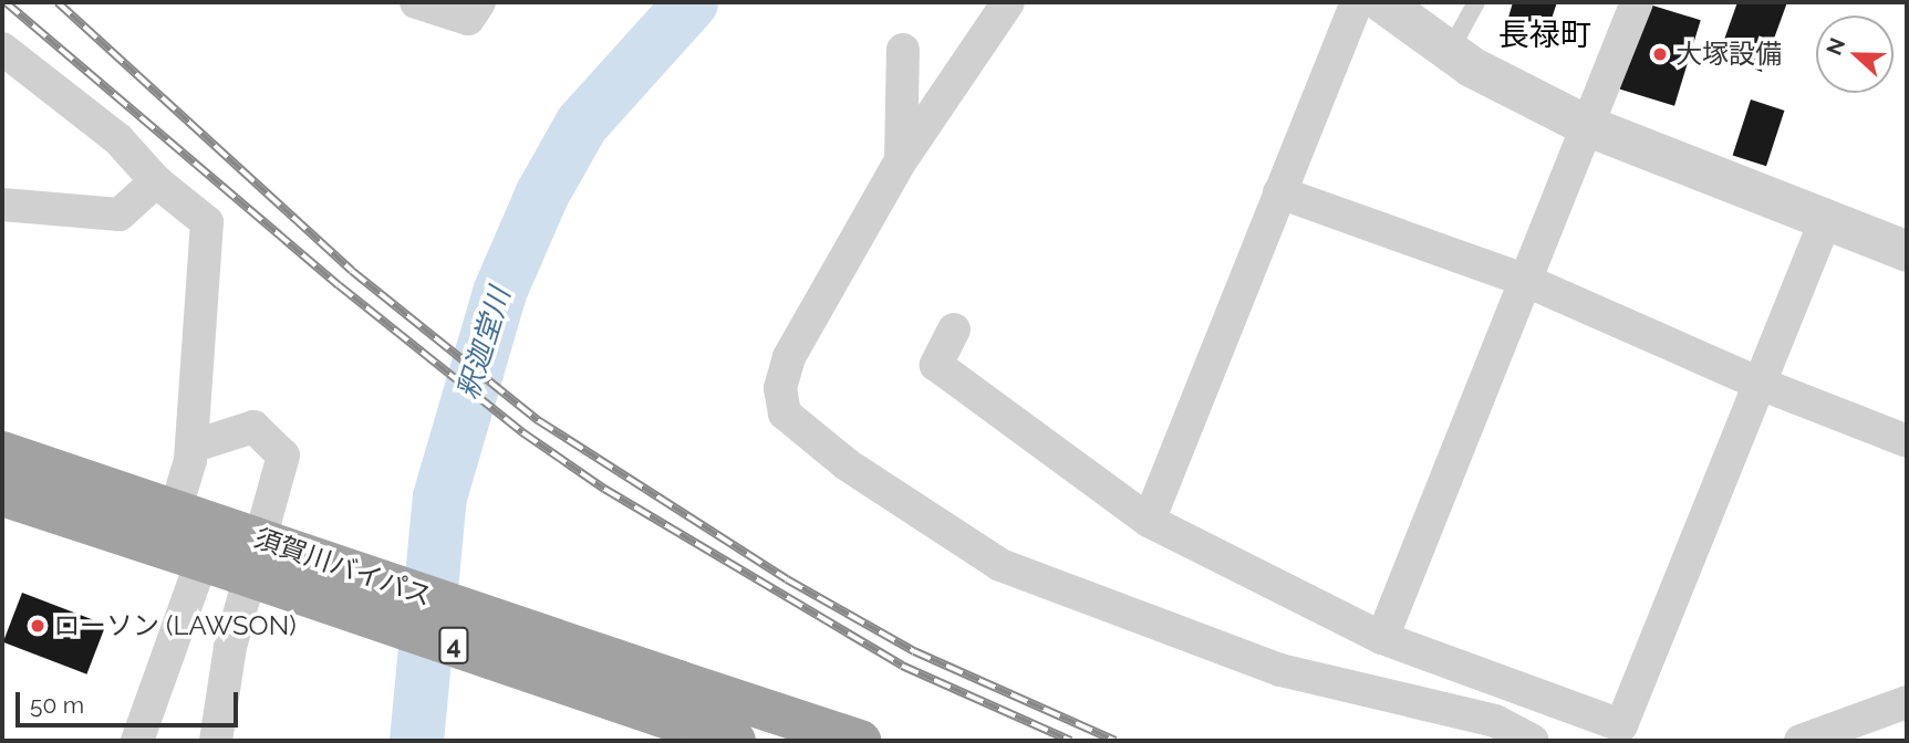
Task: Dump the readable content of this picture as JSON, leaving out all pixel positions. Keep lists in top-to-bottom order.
{
  "streets": {
    "highway": ["須賀川バイパス", "4"]
  },
  "districts": ["長禄町"],
  "water": ["釈迦堂川"],
  "places": ["大塚設備", "ローソン (LAWSON)"],
  "scale_bar": "50 m",
  "north": "left"
}
